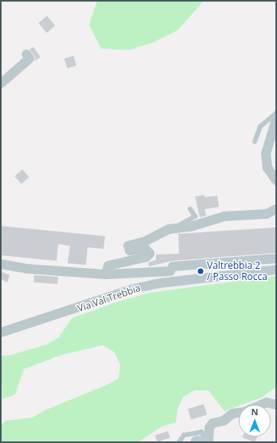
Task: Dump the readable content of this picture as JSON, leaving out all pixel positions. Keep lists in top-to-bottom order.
{
  "streets": {
    "street": ["Via Val Trebbia"]
  },
  "places": ["Valtrebbia 2 / Passo Rocca"],
  "north": "top"
}
